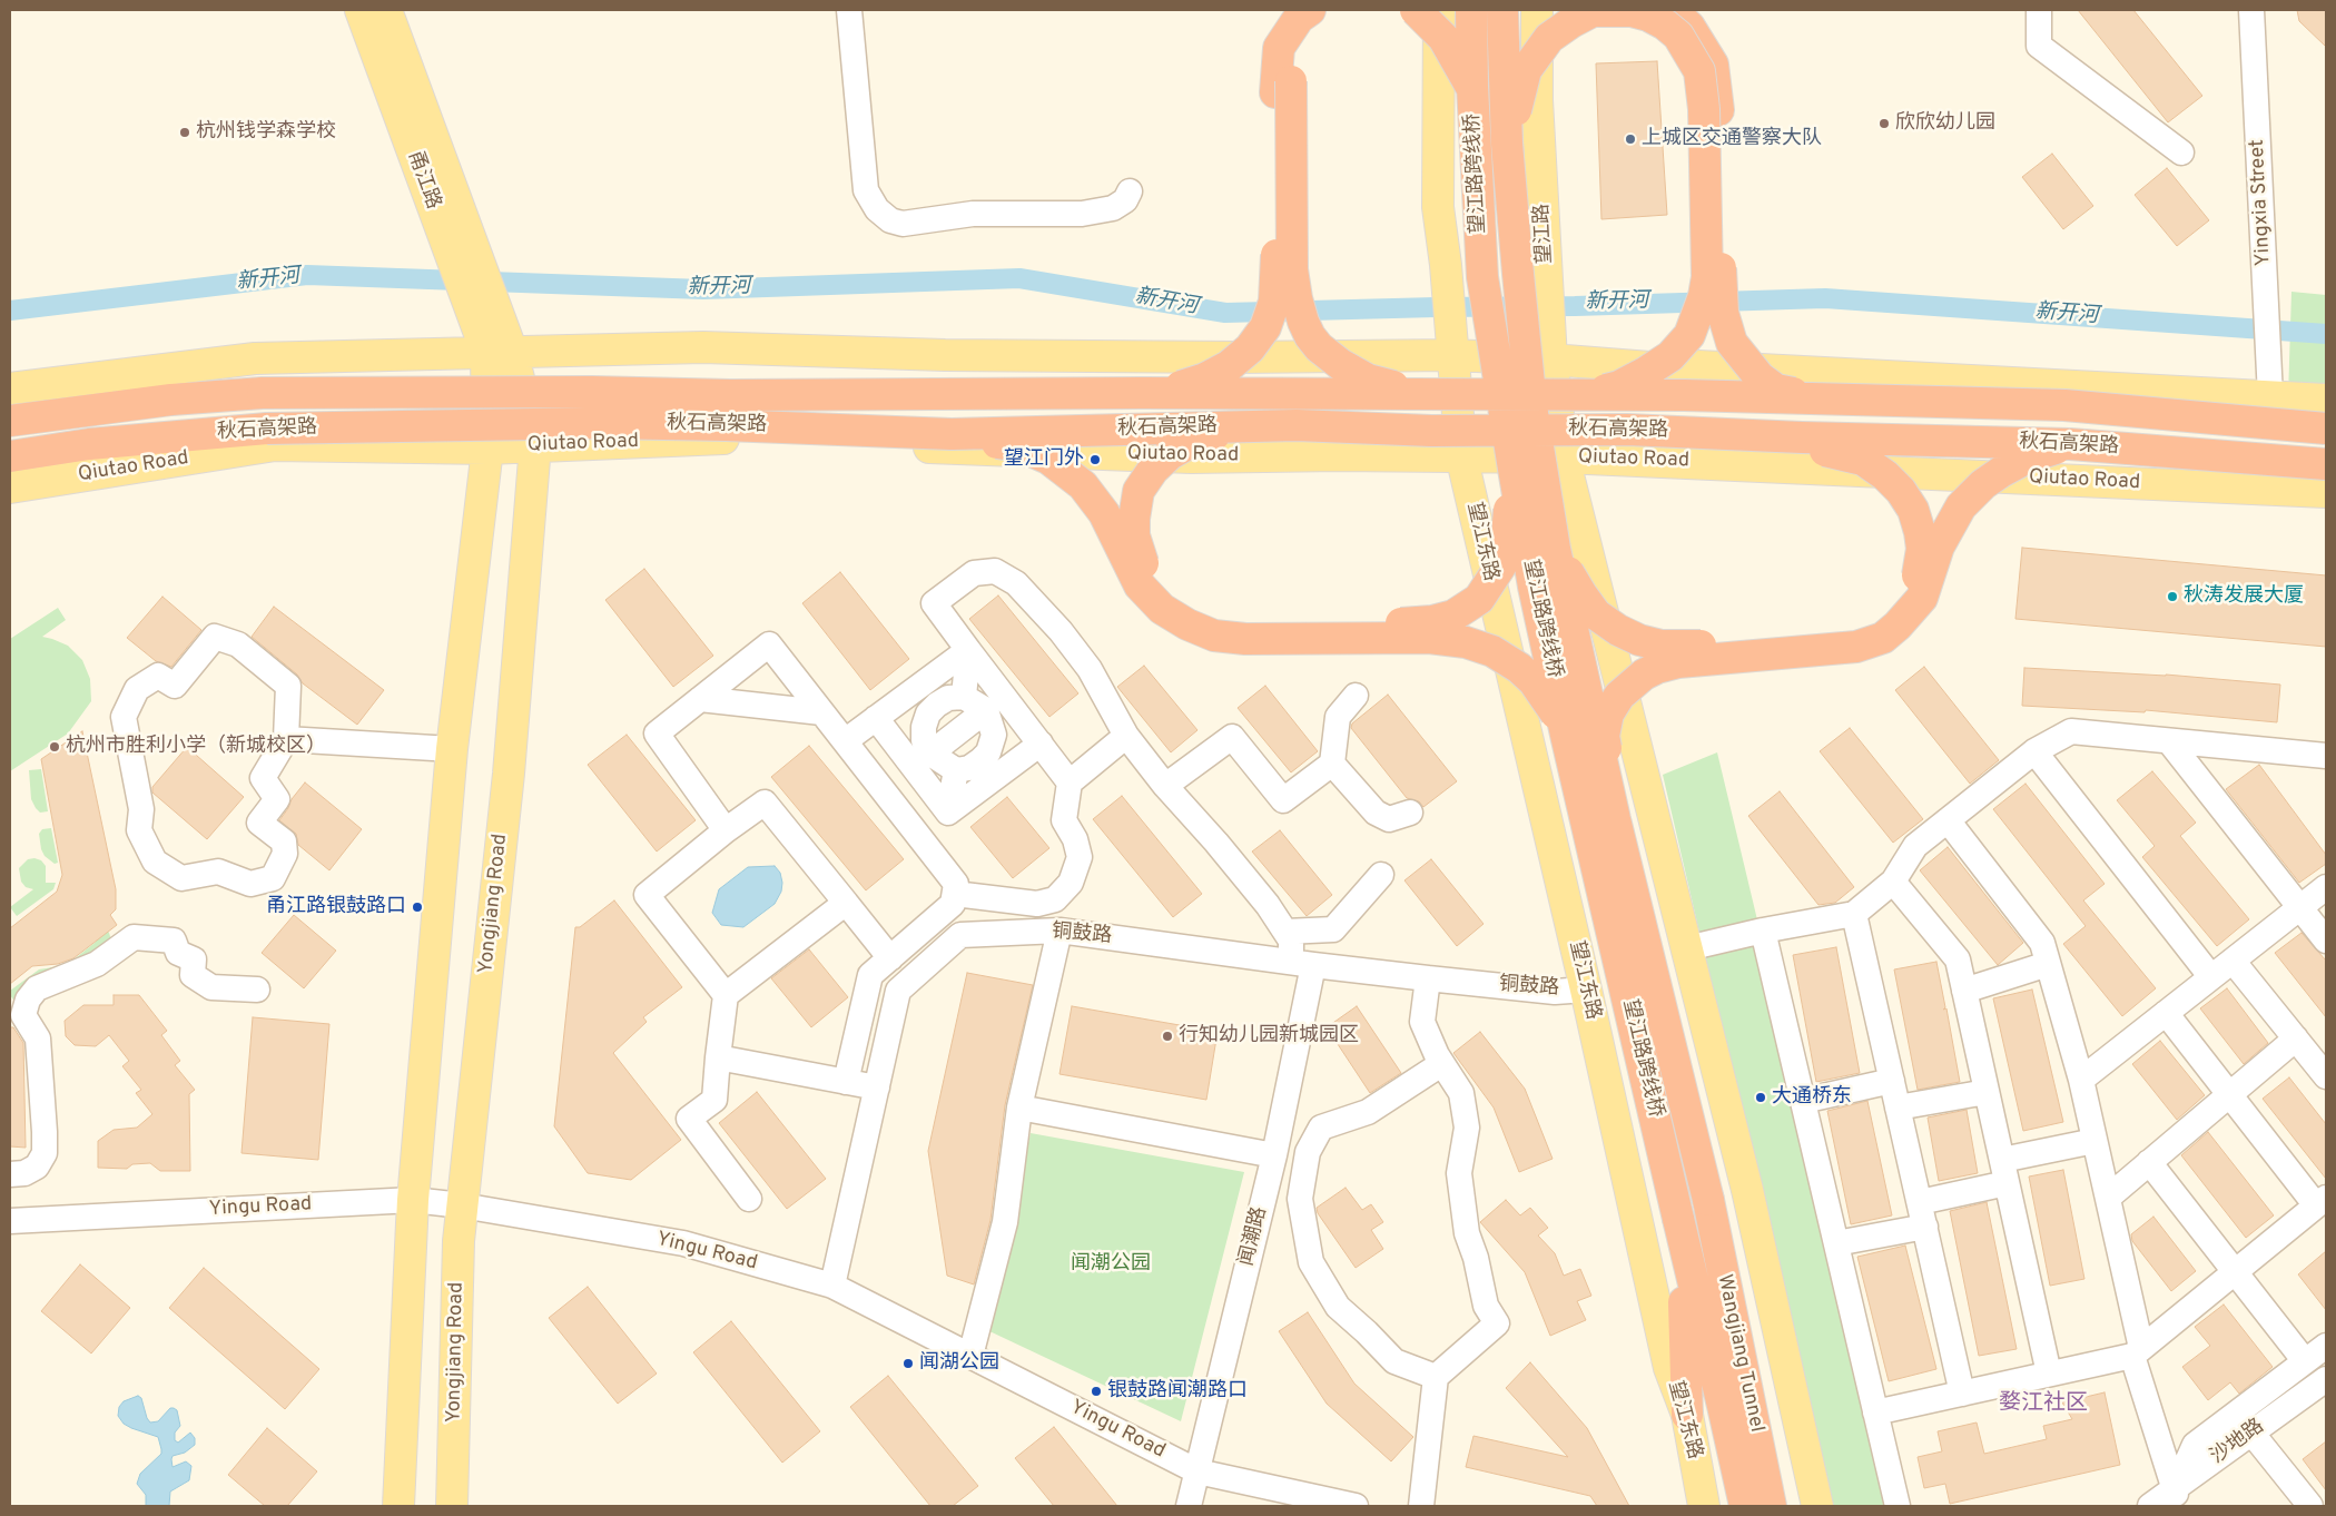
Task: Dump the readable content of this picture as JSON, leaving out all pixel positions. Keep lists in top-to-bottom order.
{
  "streets": {
    "highway": ["望江路跨线桥", "秋石高架路", "Wangjiang Tunnel"],
    "main road": [
      "甬江路",
      "望江路",
      "Qiutao Road",
      "望江东路",
      "Yongjiang Road"
    ],
    "street": [
      "Yingxia Street",
      "铜鼓路",
      "Yingu Road",
      "闻潮路",
      "沙地路"
    ]
  },
  "crossings": [
    ["望江路跨线桥", "Wangjiang Tunnel"],
    ["甬江路", "Yongjiang Road"],
    ["望江路", "Qiutao Road"],
    ["Qiutao Road", "望江东路"],
    ["Qiutao Road", "Yongjiang Road"],
    ["望江东路", "铜鼓路"],
    ["Yongjiang Road", "Yingu Road"],
    ["铜鼓路", "Yingu Road"],
    ["铜鼓路", "闻潮路"],
    ["Yingu Road", "闻潮路"]
  ],
  "districts": ["婺江社区"],
  "water": ["新开河"],
  "parks": ["闻潮公园"],
  "places": [
    "欣欣幼儿园",
    "杭州钱学森学校",
    "上城区交通警察大队",
    "望江门外",
    "秋涛发展大厦",
    "杭州市胜利小学（新城校区）",
    "甬江路银鼓路口",
    "行知幼儿园新城园区",
    "大通桥东",
    "闻湖公园",
    "银鼓路闻潮路口"
  ]
}
